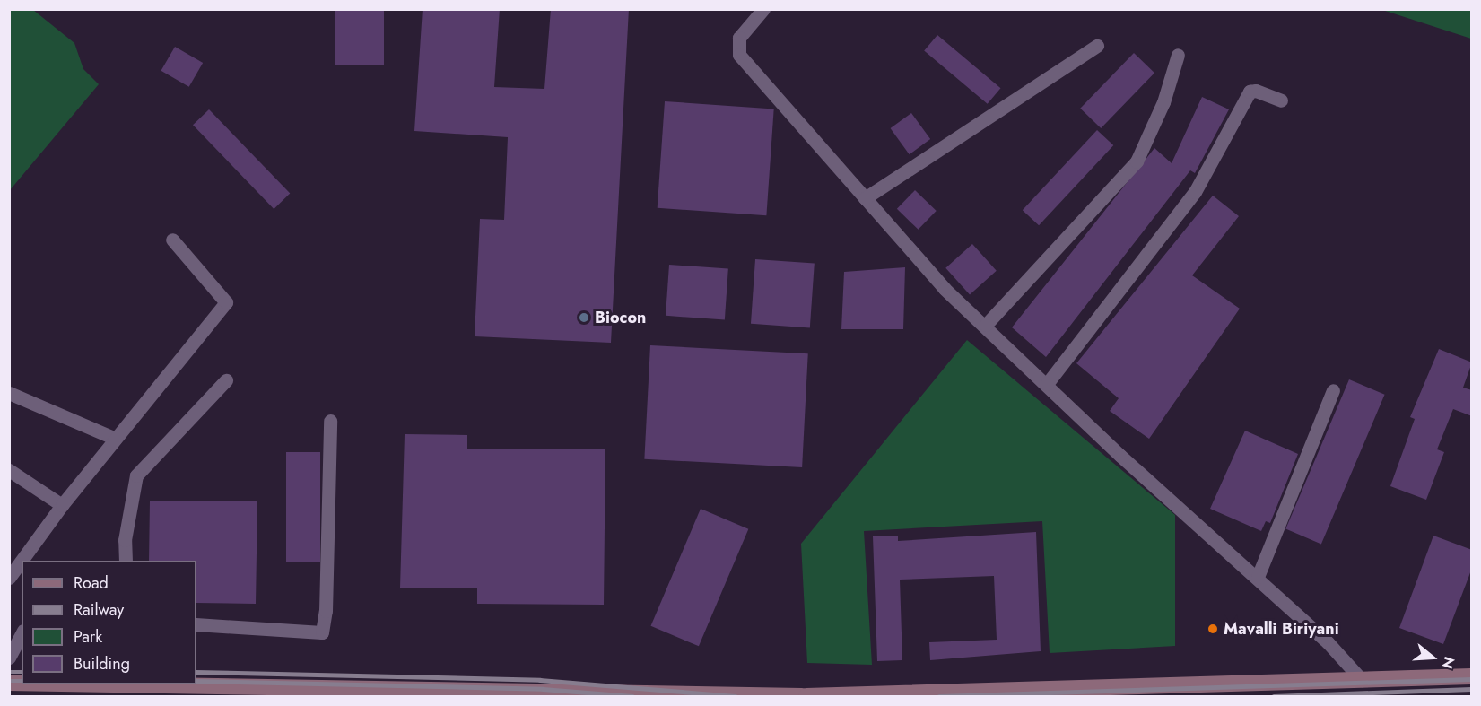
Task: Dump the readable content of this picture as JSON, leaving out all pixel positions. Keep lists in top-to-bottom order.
{
  "places": ["Biocon", "Mavalli Biriyani"],
  "legend": [
    "Road",
    "Railway",
    "Park",
    "Building"
  ],
  "north": "right"
}
